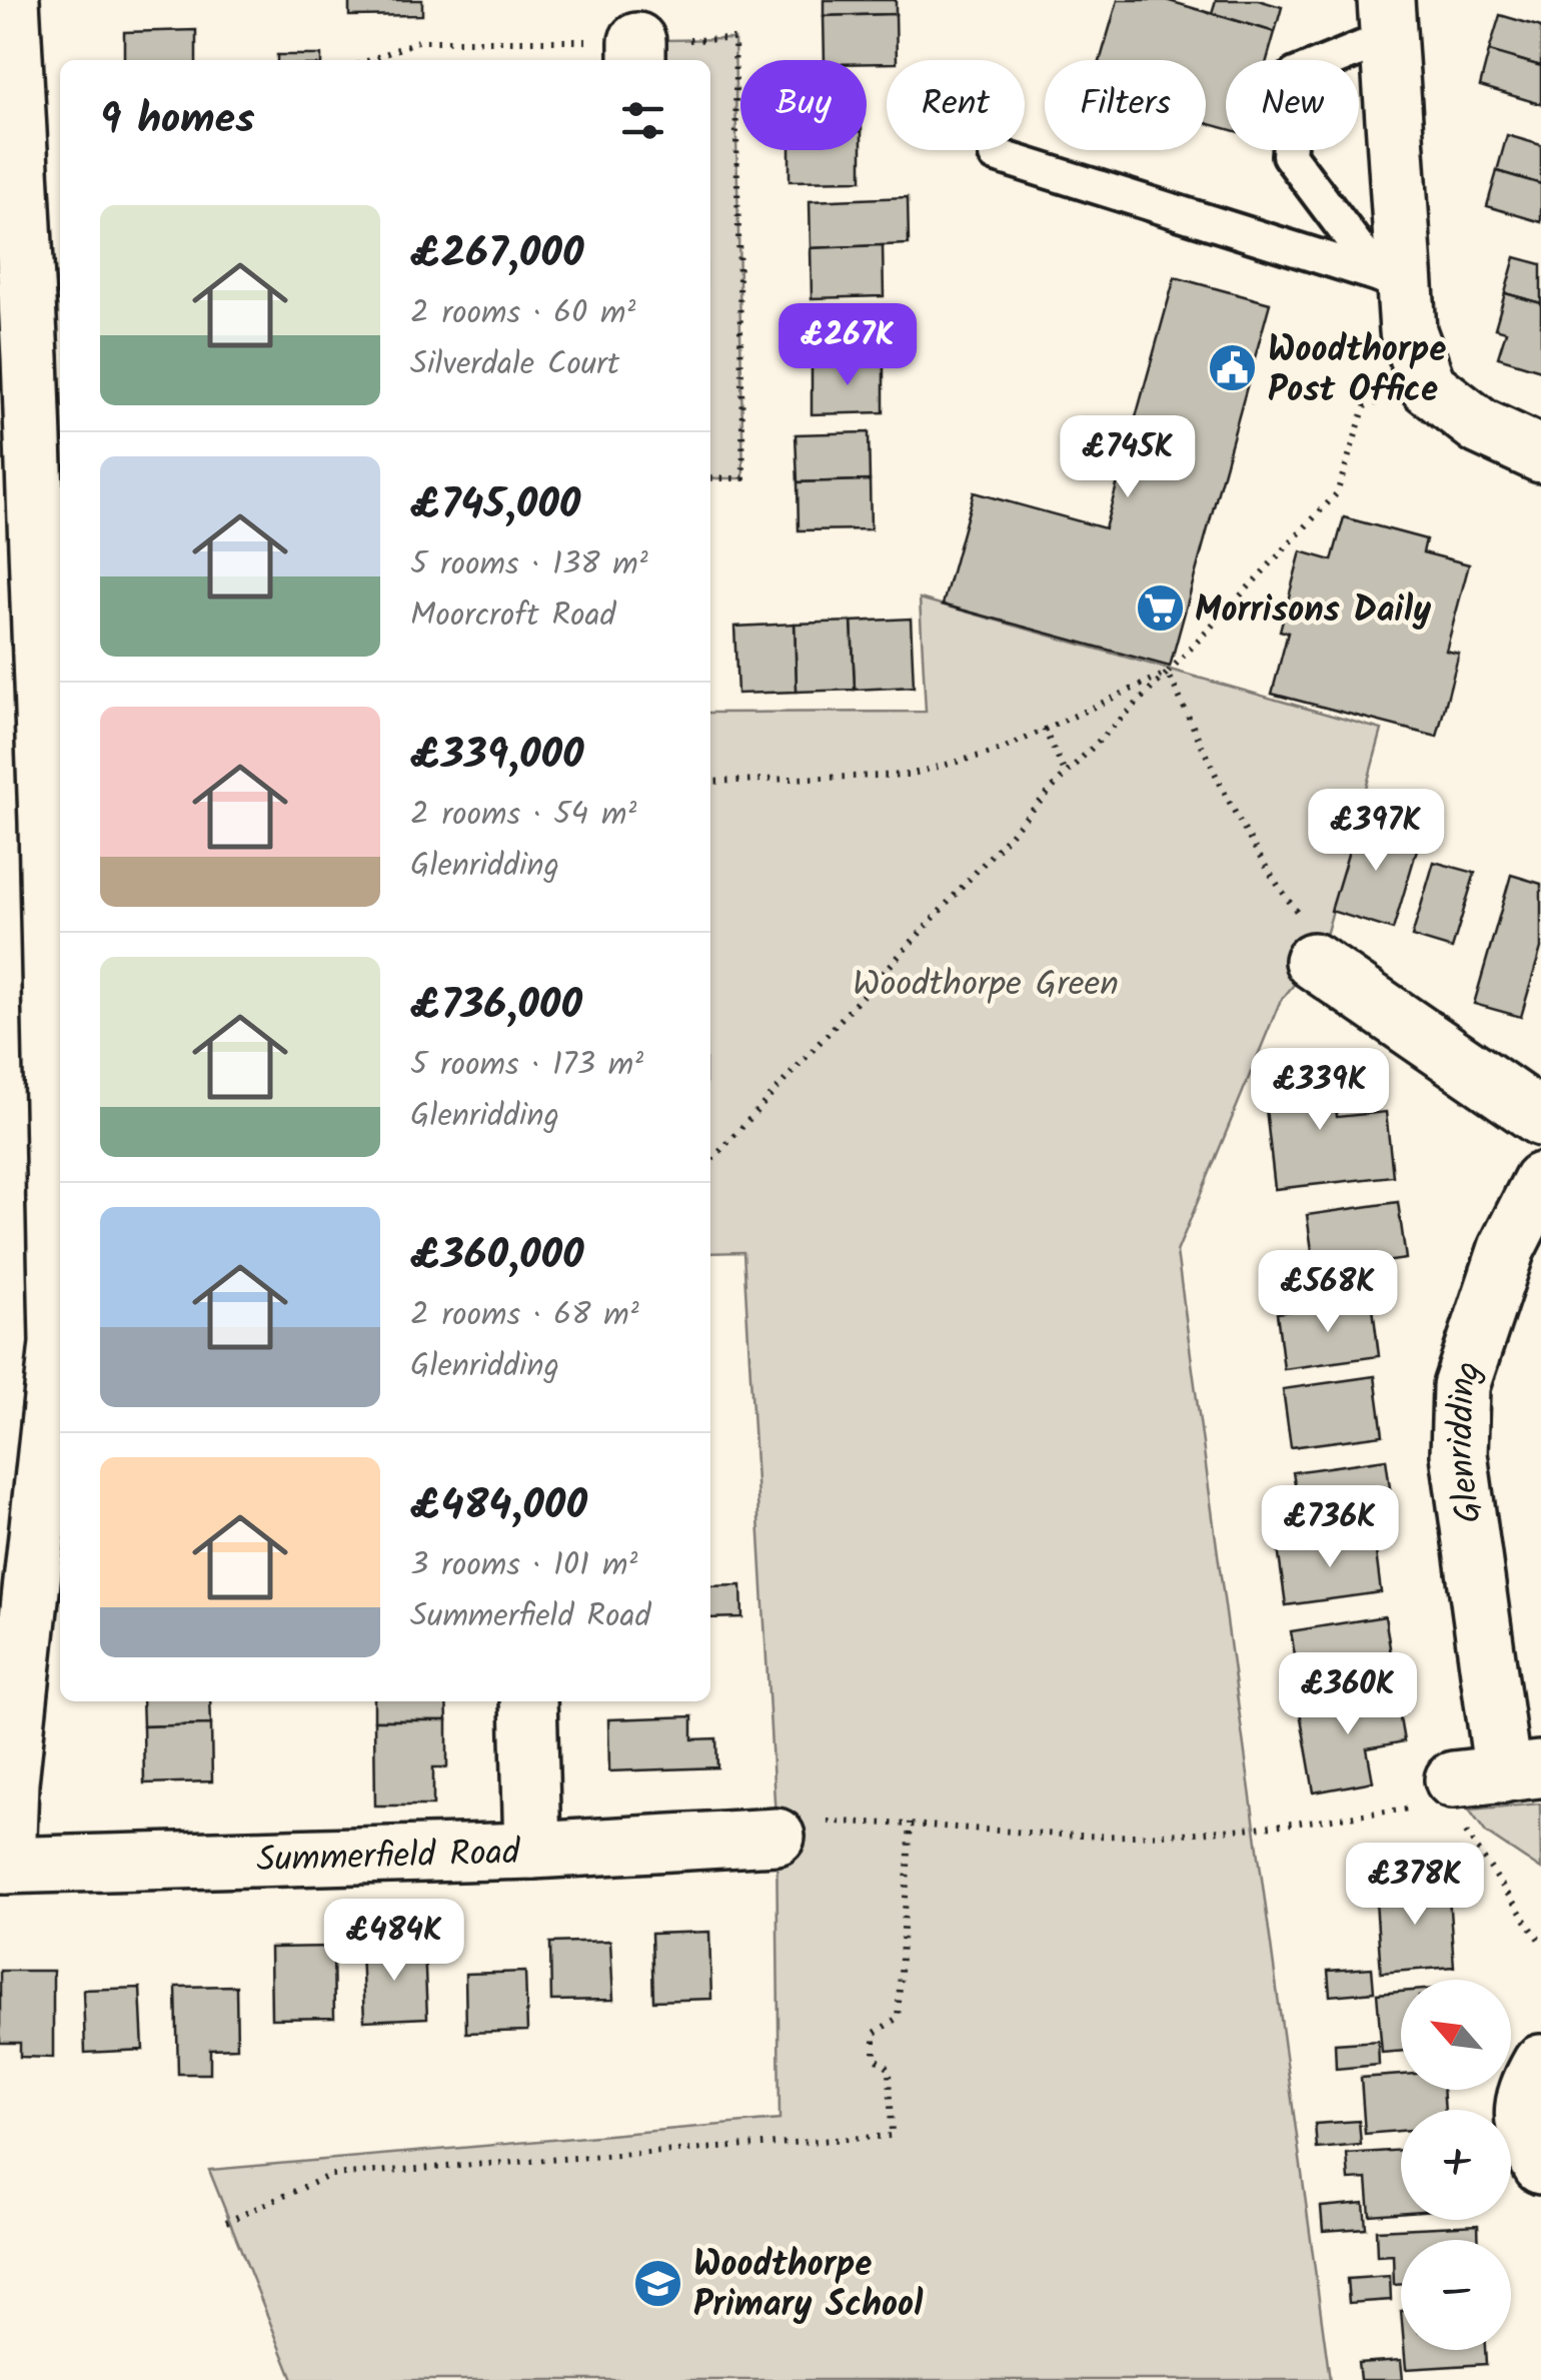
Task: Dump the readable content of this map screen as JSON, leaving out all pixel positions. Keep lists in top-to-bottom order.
{
  "streets": {
    "street": ["Glenridding", "Summerfield Road"]
  },
  "parks": ["Woodthorpe Green"],
  "places": {
    "public building": ["Woodthorpe Post Office"],
    "supermarket": ["Morrisons Daily"],
    "school or university": ["Woodthorpe Primary School"]
  },
  "north": "top left",
  "page": {
    "chip": [
      "Buy",
      "Rent",
      "Filters",
      "New"
    ],
    "heading": "9 homes",
    "list": [
      {
        "name": "£267,000",
        "note": "2 rooms · 60 m² · Silverdale Court"
      },
      {
        "name": "£745,000",
        "note": "5 rooms · 138 m² · Moorcroft Road"
      },
      {
        "name": "£339,000",
        "note": "2 rooms · 54 m² · Glenridding"
      },
      {
        "name": "£736,000",
        "note": "5 rooms · 173 m² · Glenridding"
      },
      {
        "name": "£360,000",
        "note": "2 rooms · 68 m² · Glenridding"
      },
      {
        "name": "£484,000",
        "note": "3 rooms · 101 m² · Summerfield Road"
      }
    ],
    "price": [
      "£267K",
      "£745K",
      "£397K",
      "£339K",
      "£568K",
      "£736K",
      "£360K",
      "£378K",
      "£484K"
    ],
    "map_buttons": ["+", "−"]
  }
}
